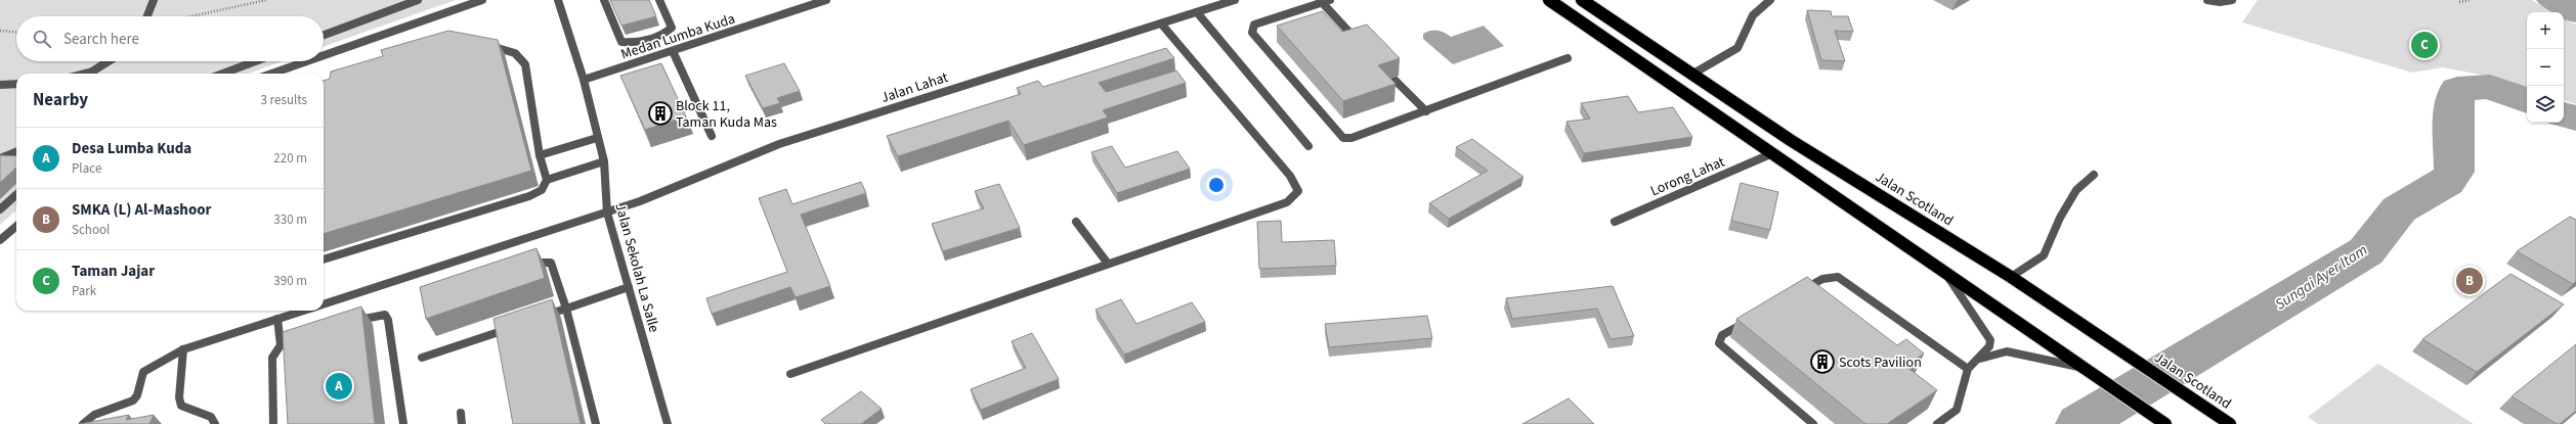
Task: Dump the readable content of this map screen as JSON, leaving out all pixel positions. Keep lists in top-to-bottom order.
{
  "streets": {
    "highway": ["Jalan Scotland"],
    "street": [
      "Medan Lumba Kuda",
      "Jalan Lahat",
      "Lorong Lahat",
      "Jalan Sekolah La Salle"
    ]
  },
  "crossings": [
    ["Medan Lumba Kuda", "Jalan Sekolah La Salle"],
    ["Jalan Lahat", "Jalan Sekolah La Salle"]
  ],
  "water": ["Sungai Ayer Itam"],
  "places": {
    "building": ["Block 11, Taman Kuda Mas", "Scots Pavilion"]
  },
  "page": {
    "map_buttons": ["+", "−"],
    "search": "Search here",
    "pins": ["C", "B", "A"],
    "heading": ["Nearby", "3 results"],
    "list": [
      {
        "mark": "A",
        "name": "Desa Lumba Kuda",
        "note": "Place",
        "value": "220 m"
      },
      {
        "mark": "B",
        "name": "SMKA (L) Al-Mashoor",
        "note": "School",
        "value": "330 m"
      },
      {
        "mark": "C",
        "name": "Taman Jajar",
        "note": "Park",
        "value": "390 m"
      }
    ]
  }
}
